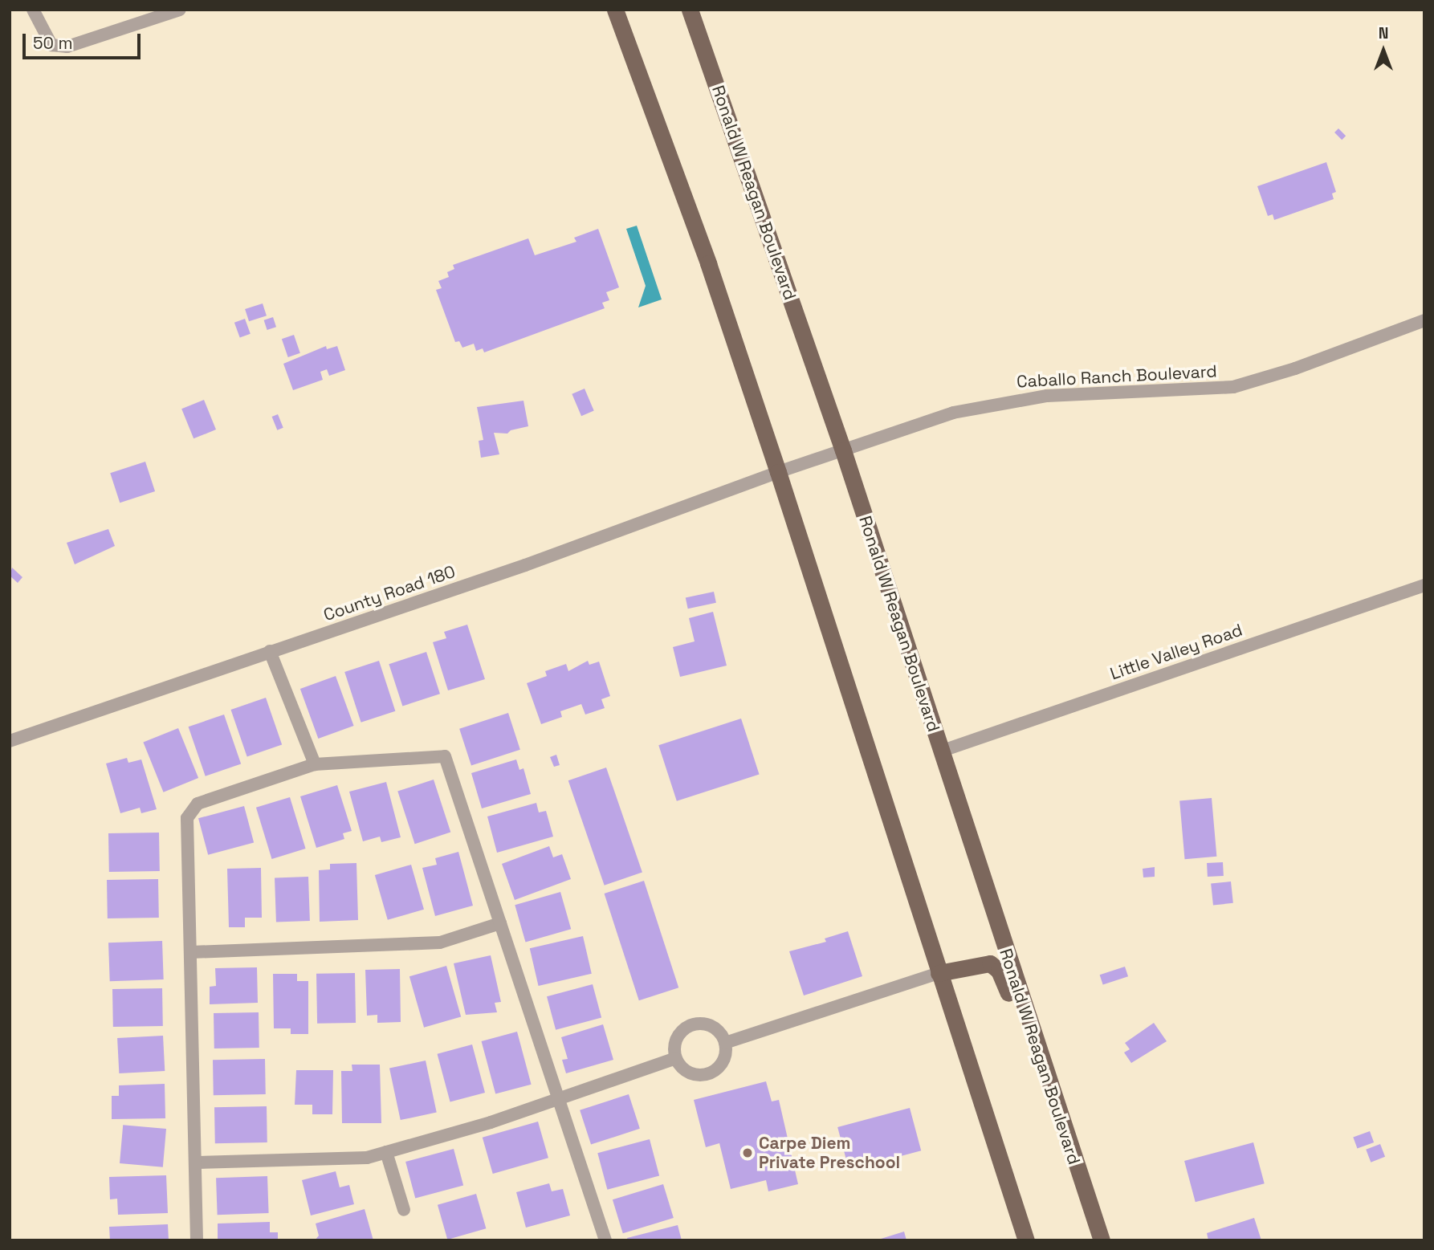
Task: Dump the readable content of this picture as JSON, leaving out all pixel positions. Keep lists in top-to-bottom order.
{
  "streets": {
    "main road": ["Ronald W Reagan Boulevard"],
    "street": ["Caballo Ranch Boulevard", "County Road 180", "Little Valley Road"]
  },
  "crossings": [
    ["Ronald W Reagan Boulevard", "Caballo Ranch Boulevard"],
    ["Ronald W Reagan Boulevard", "Little Valley Road"],
    ["Caballo Ranch Boulevard", "County Road 180"]
  ],
  "places": ["Carpe Diem Private Preschool"],
  "scale_bar": "50 m",
  "north": "top"
}
